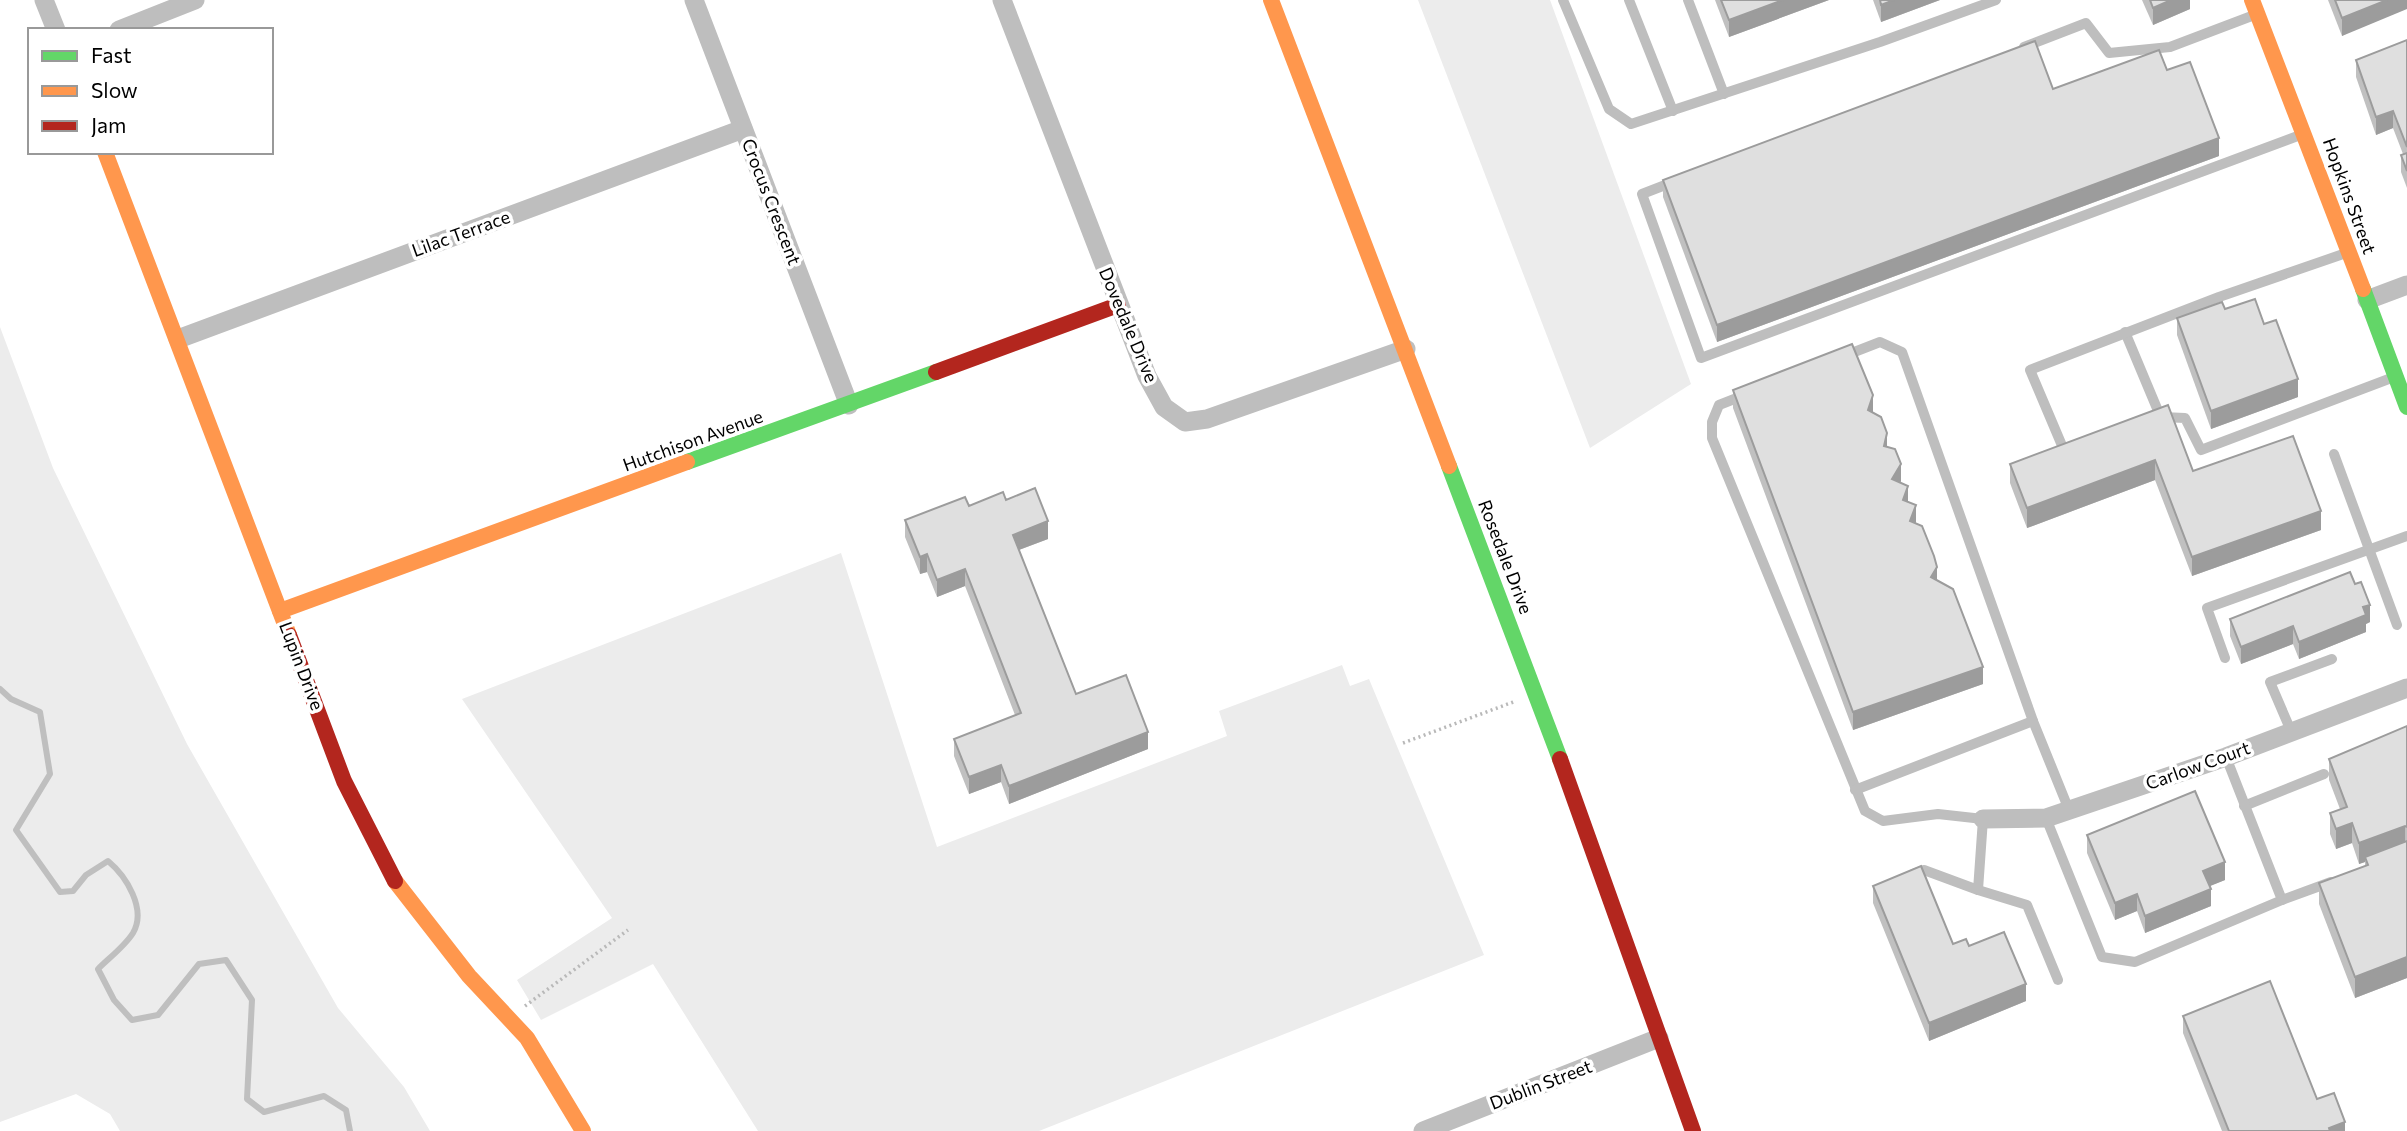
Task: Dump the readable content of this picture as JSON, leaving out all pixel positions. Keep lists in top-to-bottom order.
{
  "streets": {
    "street": [
      "Hopkins Street",
      "Crocus Crescent",
      "Lilac Terrace",
      "Dovedale Drive",
      "Hutchison Avenue",
      "Rosedale Drive",
      "Lupin Drive",
      "Carlow Court",
      "Dublin Street"
    ]
  },
  "crossings": [
    ["Crocus Crescent", "Lilac Terrace"],
    ["Crocus Crescent", "Hutchison Avenue"],
    ["Lilac Terrace", "Lupin Drive"],
    ["Dovedale Drive", "Hutchison Avenue"],
    ["Dovedale Drive", "Rosedale Drive"],
    ["Hutchison Avenue", "Lupin Drive"],
    ["Rosedale Drive", "Dublin Street"]
  ],
  "legend": ["Fast", "Slow", "Jam"]
}
